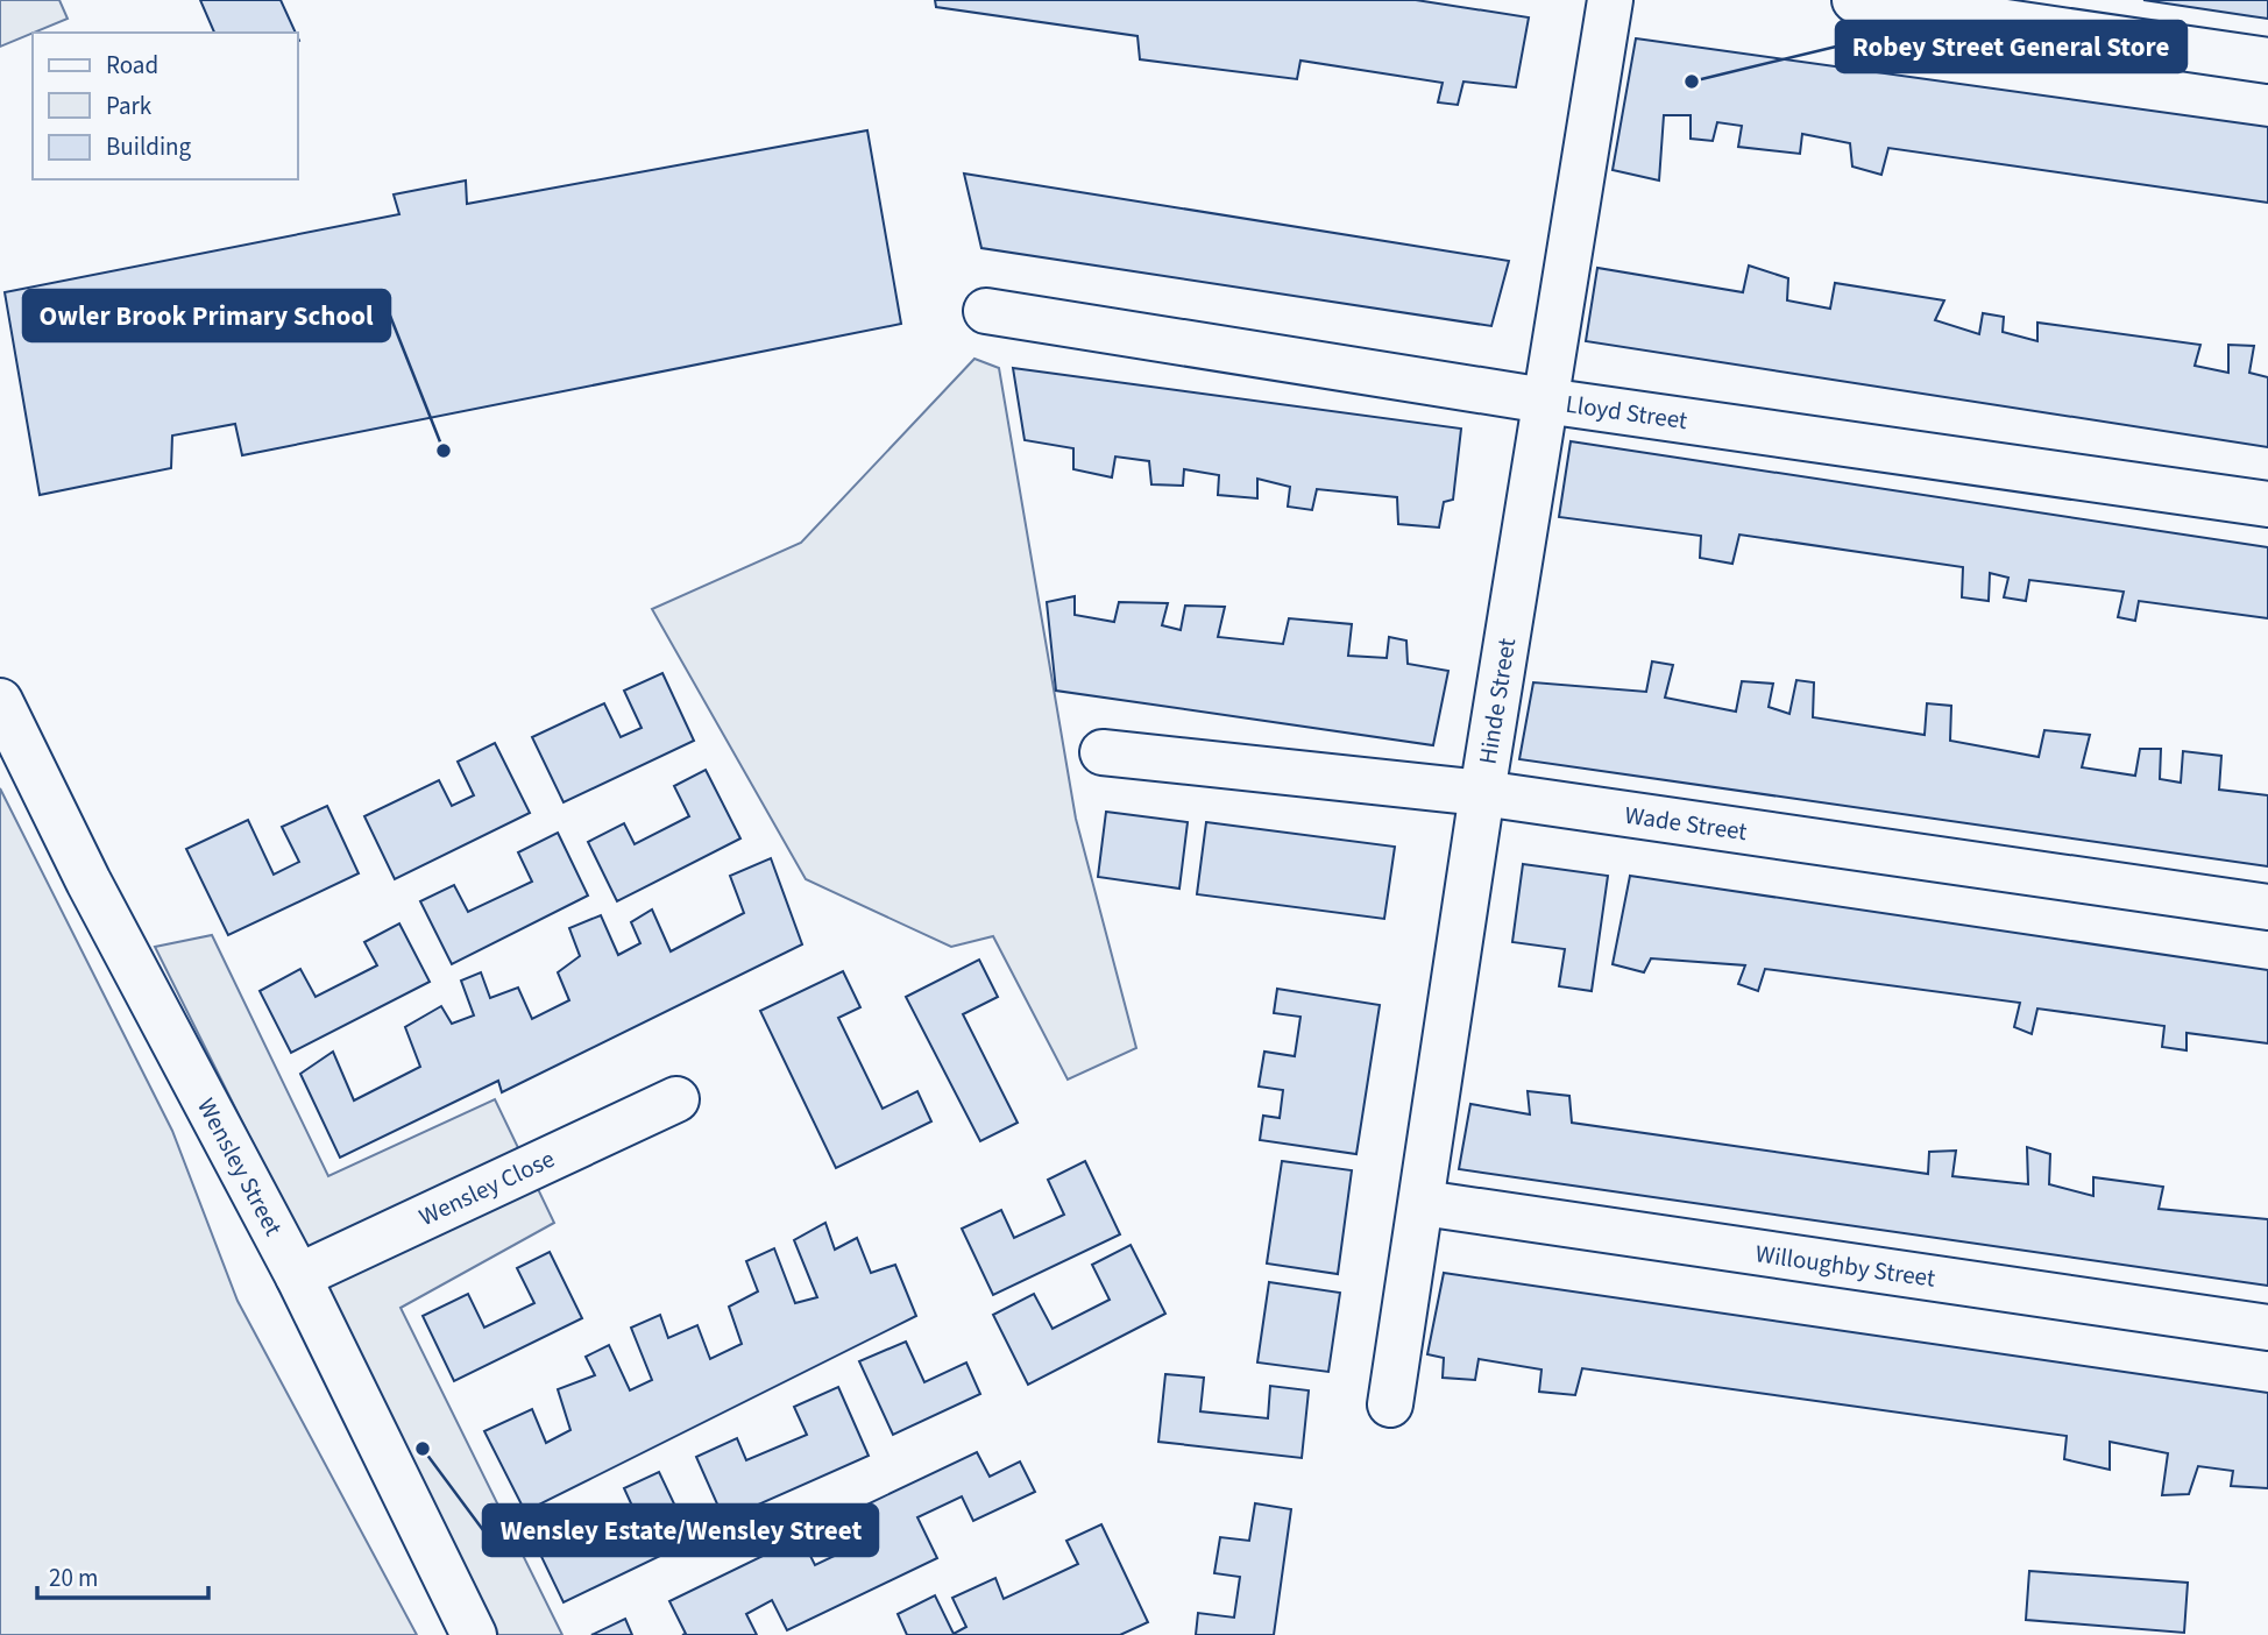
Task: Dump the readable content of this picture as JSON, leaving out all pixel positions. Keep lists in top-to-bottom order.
{
  "streets": {
    "street": [
      "Lloyd Street",
      "Hinde Street",
      "Wade Street",
      "Wensley Street",
      "Wensley Close",
      "Willoughby Street"
    ]
  },
  "crossings": [
    ["Lloyd Street", "Hinde Street"],
    ["Hinde Street", "Wade Street"],
    ["Hinde Street", "Willoughby Street"],
    ["Wensley Street", "Wensley Close"]
  ],
  "places": ["Robey Street General Store", "Owler Brook Primary School", "Wensley Estate/Wensley Street"],
  "legend": ["Road", "Park", "Building"],
  "scale_bar": "20 m"
}
